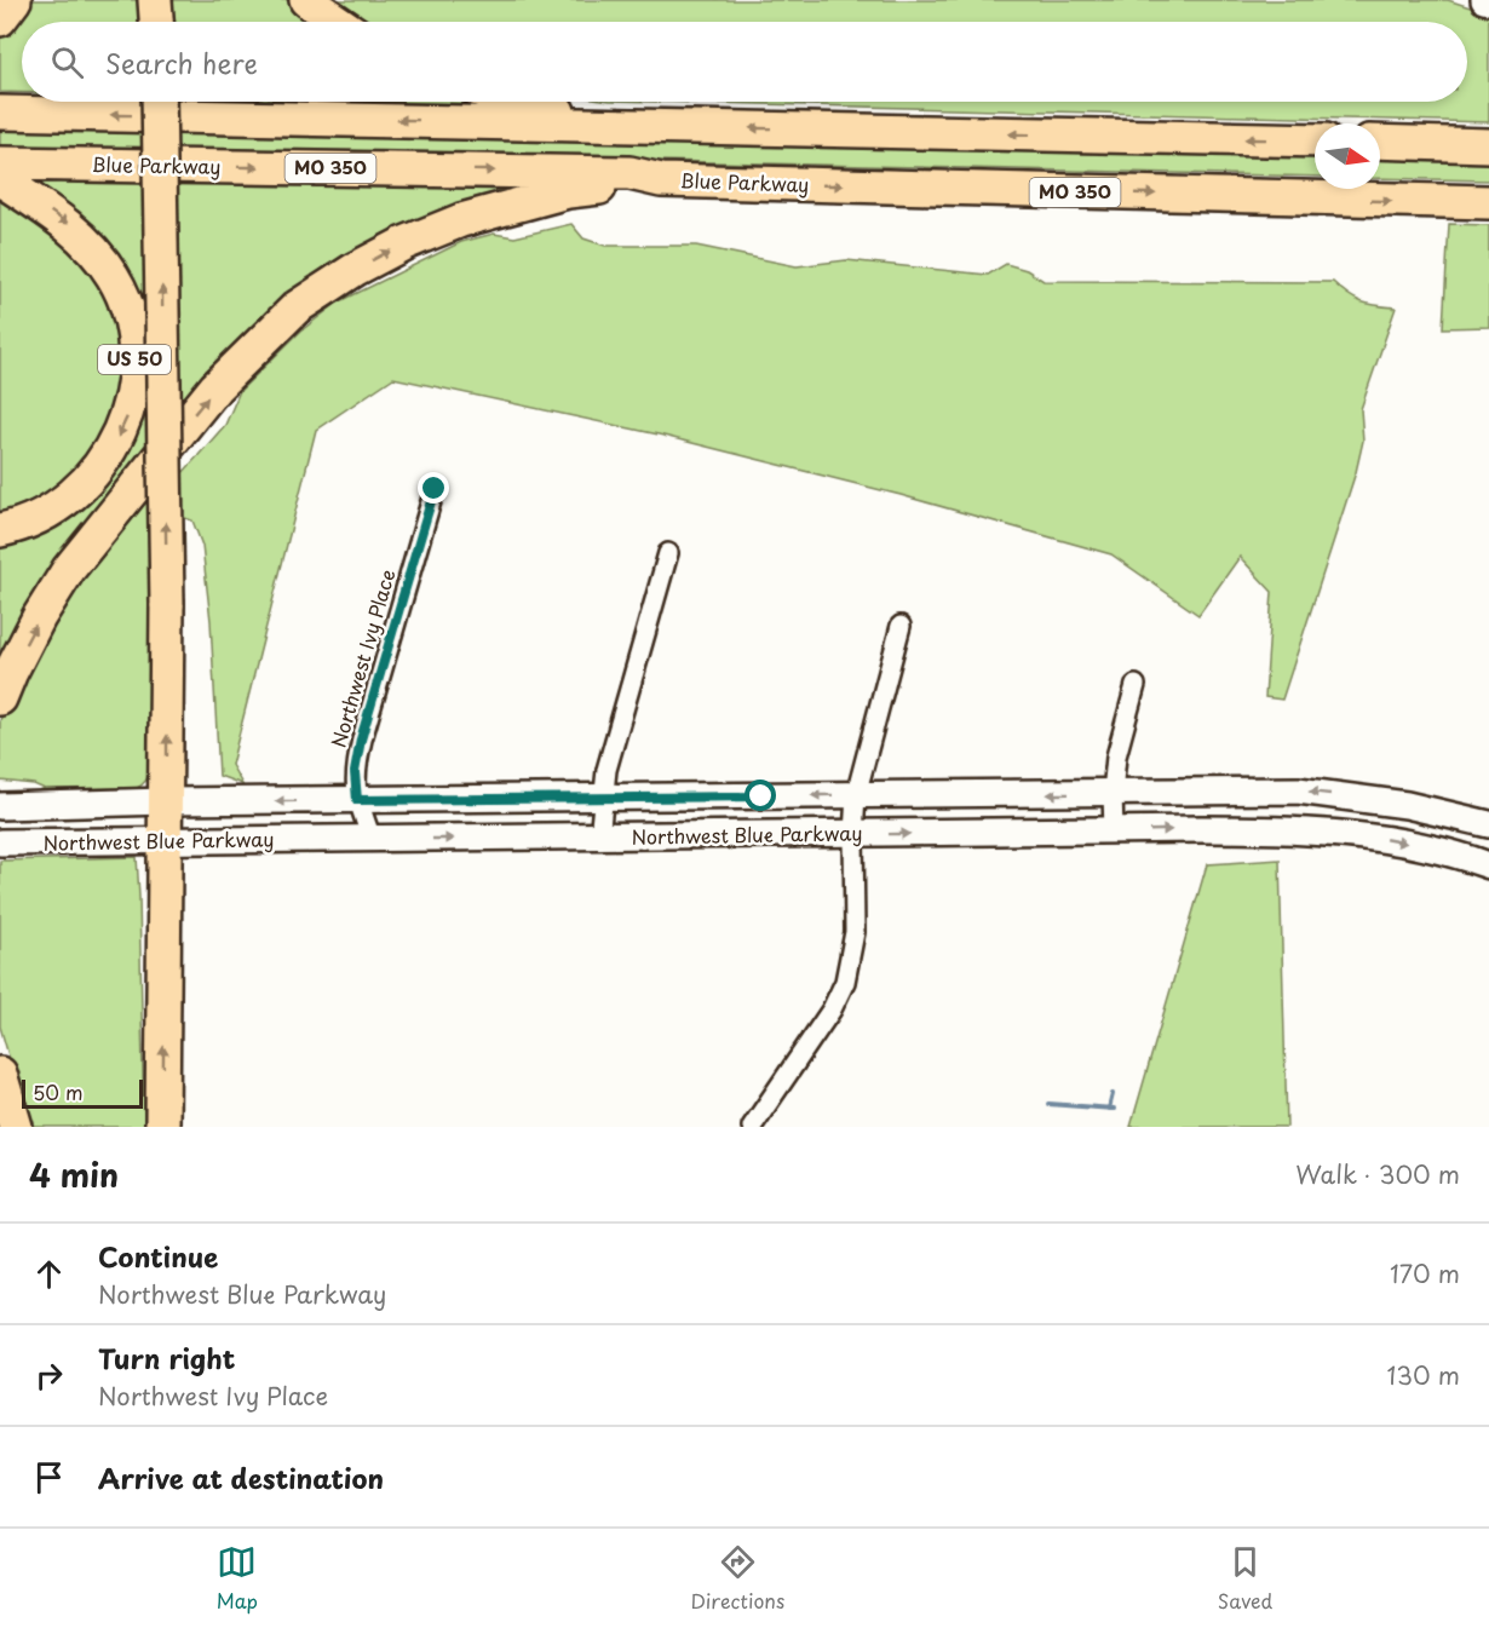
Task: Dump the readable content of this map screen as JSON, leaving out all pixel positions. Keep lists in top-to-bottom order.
{
  "streets": {
    "highway": ["Blue Parkway", "MO 350", "US 50"],
    "street": ["Northwest Ivy Place", "Northwest Blue Parkway"]
  },
  "crossings": [
    ["Northwest Ivy Place", "Northwest Blue Parkway"]
  ],
  "scale_bar": "50 m",
  "north": "right",
  "page": {
    "search": "Search here",
    "scale": "50 m",
    "heading": ["4 min", "Walk · 300 m"],
    "list": [
      ["Continue", "Northwest Blue Parkway", "170 m"],
      ["Turn right", "Northwest Ivy Place", "130 m"],
      "Arrive at destination"
    ],
    "nav": ["Map", "Directions", "Saved"]
  }
}
